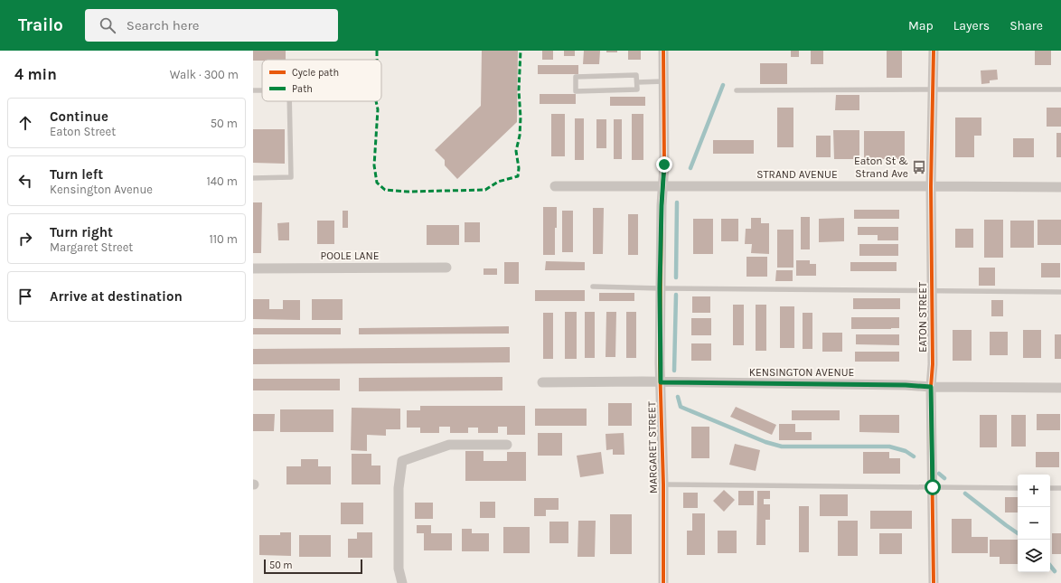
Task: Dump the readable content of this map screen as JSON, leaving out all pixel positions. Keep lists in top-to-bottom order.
{
  "streets": {
    "street": [
      "STRAND AVENUE",
      "POOLE LANE",
      "EATON STREET",
      "KENSINGTON AVENUE",
      "MARGARET STREET"
    ]
  },
  "crossings": [
    ["STRAND AVENUE", "EATON STREET"],
    ["STRAND AVENUE", "MARGARET STREET"],
    ["EATON STREET", "KENSINGTON AVENUE"],
    ["KENSINGTON AVENUE", "MARGARET STREET"]
  ],
  "places": {
    "bus stop": ["Eaton St & Strand Ave"]
  },
  "legend": ["Cycle path", "Path"],
  "scale_bar": "50 m",
  "page": {
    "header": "Trailo",
    "search": "Search here",
    "nav": ["Map", "Layers", "Share"],
    "heading": ["4 min", "Walk · 300 m"],
    "list": [
      ["Continue", "Eaton Street", "50 m"],
      ["Turn left", "Kensington Avenue", "140 m"],
      ["Turn right", "Margaret Street", "110 m"],
      "Arrive at destination"
    ],
    "map_buttons": ["+", "−"],
    "scale": "50 m"
  }
}
